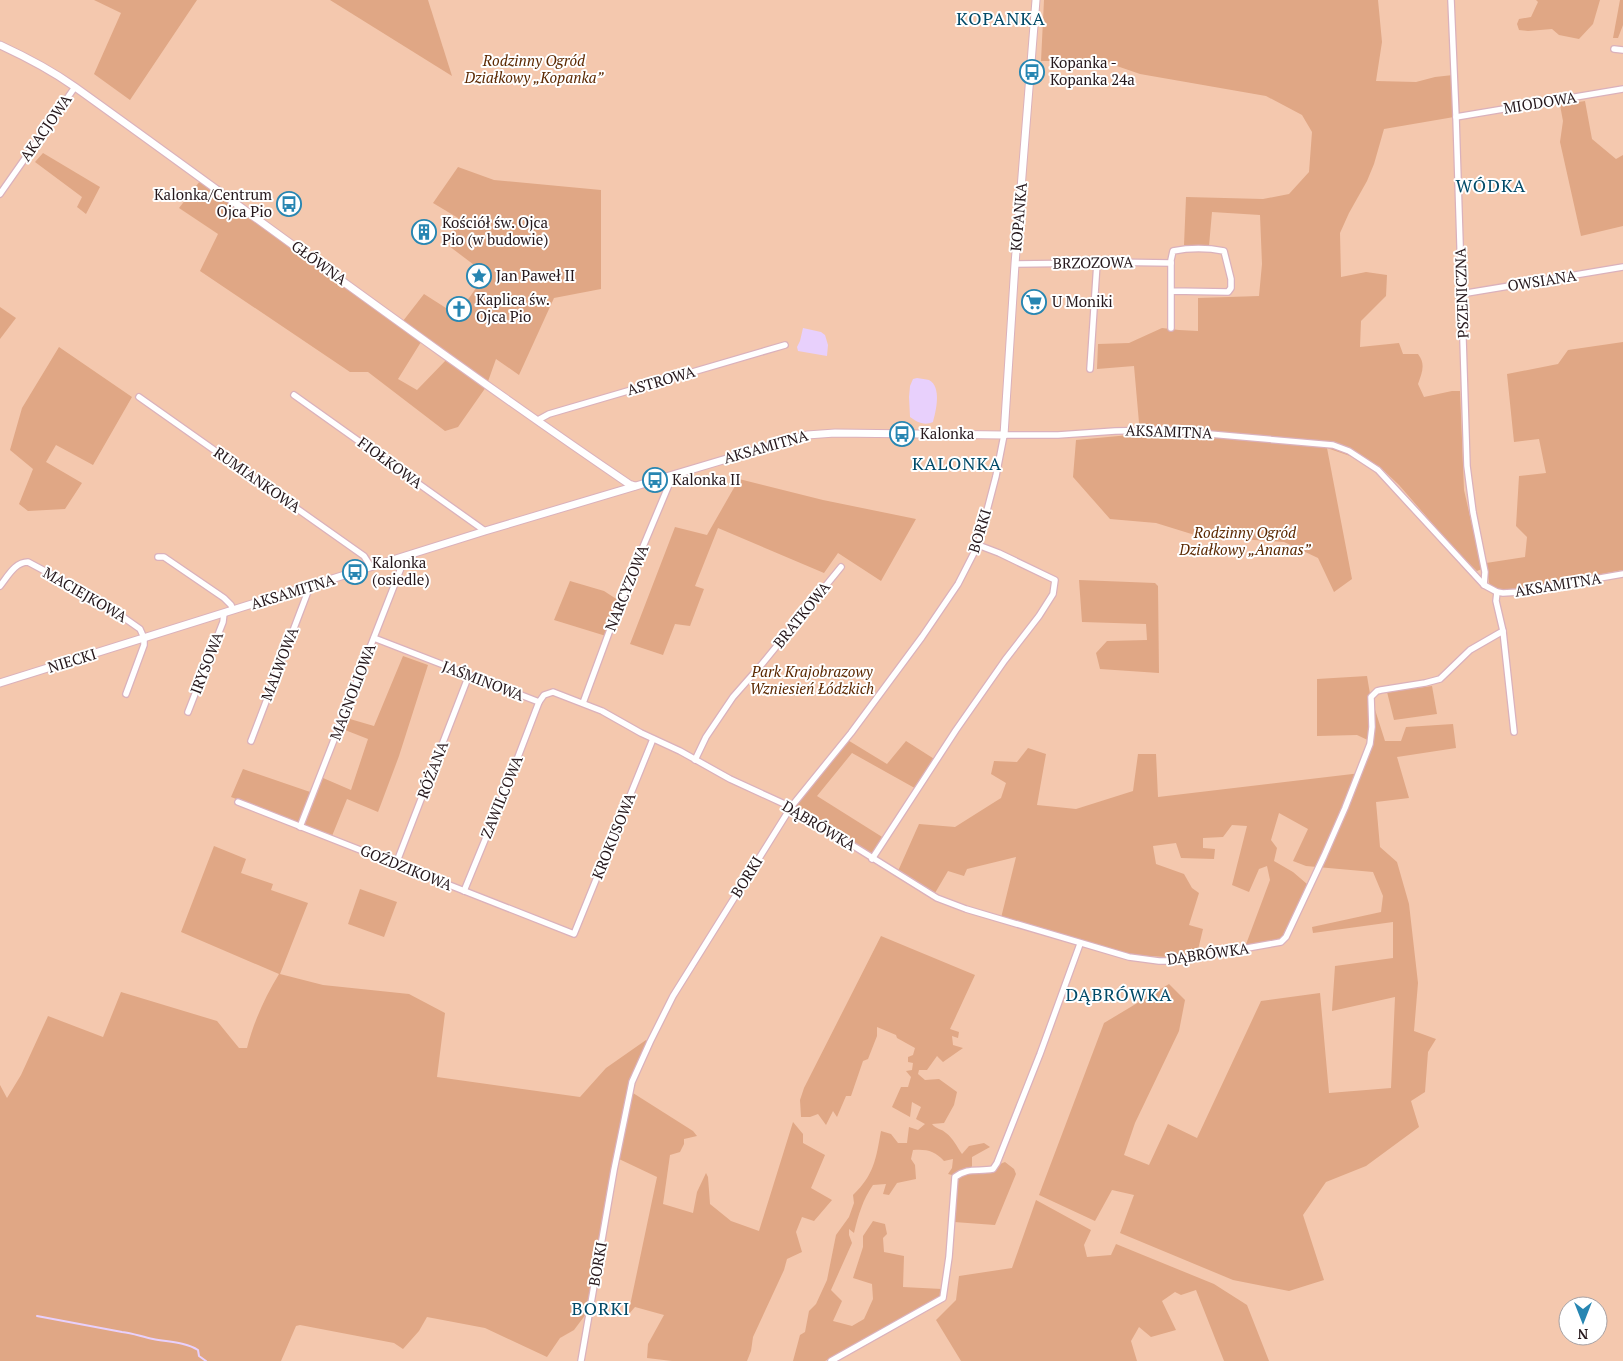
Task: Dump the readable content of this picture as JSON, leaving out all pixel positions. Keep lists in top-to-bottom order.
{
  "streets": {
    "street": [
      "MIODOWA",
      "AKACJOWA",
      "KOPANKA",
      "GŁÓWNA",
      "BRZOZOWA",
      "OWSIANA",
      "PSZENICZNA",
      "ASTROWA",
      "AKSAMITNA",
      "FIOŁKOWA",
      "RUMIANKOWA",
      "BORKI",
      "NARCYZOWA",
      "MACIEJKOWA",
      "BRATKOWA",
      "NIECKI",
      "IRYSOWA",
      "MALWOWA",
      "JAŚMINOWA",
      "MAGNOLIOWA",
      "RÓŻANA",
      "ZAWILCOWA",
      "DĄBRÓWKA",
      "KROKUSOWA",
      "GOŹDZIKOWA"
    ]
  },
  "crossings": [
    ["MIODOWA", "PSZENICZNA"],
    ["AKACJOWA", "GŁÓWNA"],
    ["KOPANKA", "BRZOZOWA"],
    ["KOPANKA", "AKSAMITNA"],
    ["KOPANKA", "BORKI"],
    ["GŁÓWNA", "ASTROWA"],
    ["GŁÓWNA", "AKSAMITNA"],
    ["OWSIANA", "PSZENICZNA"],
    ["PSZENICZNA", "AKSAMITNA"],
    ["AKSAMITNA", "FIOŁKOWA"],
    ["AKSAMITNA", "RUMIANKOWA"],
    ["AKSAMITNA", "BORKI"],
    ["AKSAMITNA", "NARCYZOWA"],
    ["AKSAMITNA", "MACIEJKOWA"],
    ["AKSAMITNA", "NIECKI"],
    ["AKSAMITNA", "IRYSOWA"],
    ["AKSAMITNA", "MALWOWA"],
    ["AKSAMITNA", "MAGNOLIOWA"],
    ["BORKI", "DĄBRÓWKA"],
    ["NARCYZOWA", "JAŚMINOWA"],
    ["MACIEJKOWA", "NIECKI"],
    ["BRATKOWA", "JAŚMINOWA"],
    ["BRATKOWA", "DĄBRÓWKA"],
    ["JAŚMINOWA", "MAGNOLIOWA"],
    ["JAŚMINOWA", "RÓŻANA"],
    ["JAŚMINOWA", "ZAWILCOWA"],
    ["JAŚMINOWA", "DĄBRÓWKA"],
    ["JAŚMINOWA", "KROKUSOWA"],
    ["MAGNOLIOWA", "GOŹDZIKOWA"],
    ["RÓŻANA", "GOŹDZIKOWA"],
    ["ZAWILCOWA", "GOŹDZIKOWA"],
    ["KROKUSOWA", "GOŹDZIKOWA"]
  ],
  "districts": [
    "KOPANKA",
    "WÓDKA",
    "KALONKA",
    "DĄBRÓWKA",
    "BORKI"
  ],
  "parks": ["Rodzinny Ogród Działkowy „Kopanka”", "Rodzinny Ogród Działkowy „Ananas”", "Park Krajobrazowy Wzniesień Łódzkich"],
  "places": {
    "bus stop": [
      "Kopanka - Kopanka 24a",
      "Kalonka/Centrum Ojca Pio",
      "Kalonka",
      "Kalonka II",
      "Kalonka (osiedle)"
    ],
    "building": ["Kościół św. Ojca Pio (w budowie)"],
    "place": ["Jan Paweł II"],
    "supermarket": ["U Moniki"],
    "church": ["Kaplica św. Ojca Pio"]
  },
  "north": "bottom"
}
